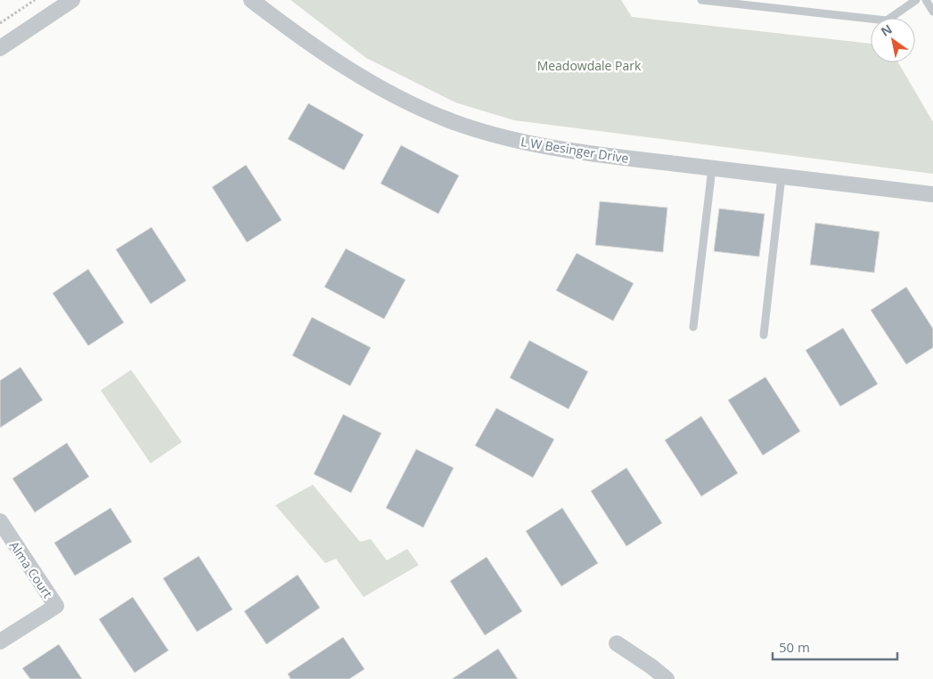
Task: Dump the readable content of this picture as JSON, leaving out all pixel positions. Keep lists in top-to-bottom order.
{
  "streets": {
    "street": ["L W Besinger Drive", "Alma Court"]
  },
  "parks": ["Meadowdale Park"],
  "scale_bar": "50 m",
  "north": "top left"
}
